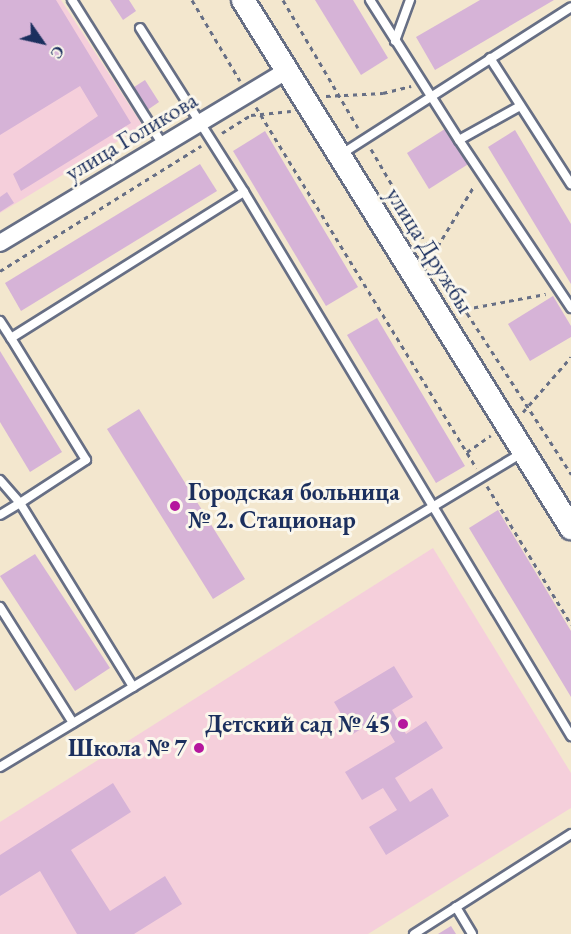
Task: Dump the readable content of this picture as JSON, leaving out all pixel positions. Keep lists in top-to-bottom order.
{
  "streets": {
    "main road": ["улица Дружбы"],
    "street": ["улица Голикова"]
  },
  "crossings": [
    ["улица Голикова", "улица Дружбы"]
  ],
  "places": ["Городская больница № 2. Стационар", "Детский сад № 45", "Школа № 7"],
  "north": "bottom right"
}
